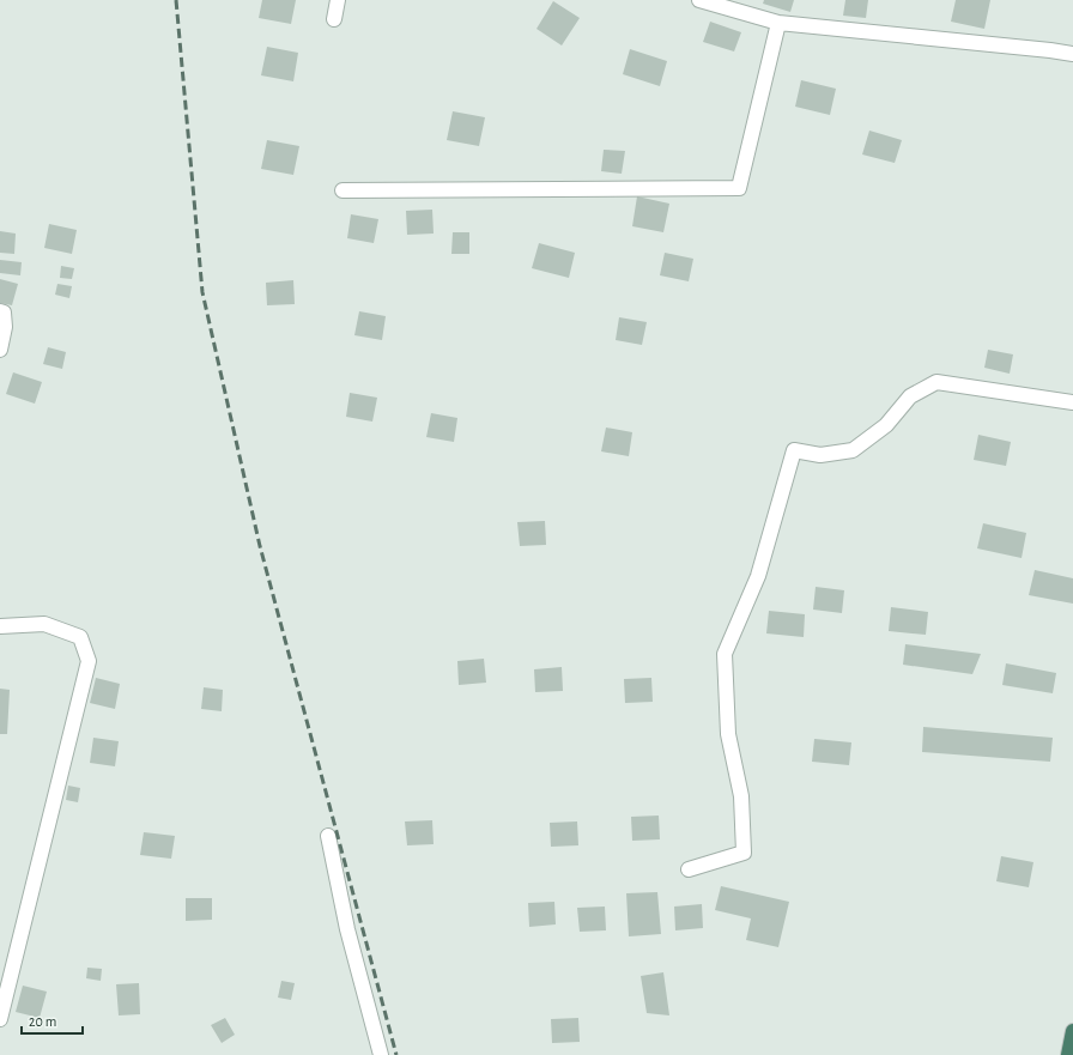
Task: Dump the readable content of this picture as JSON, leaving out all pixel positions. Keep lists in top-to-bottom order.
{
  "scale_bar": "20 m"
}
